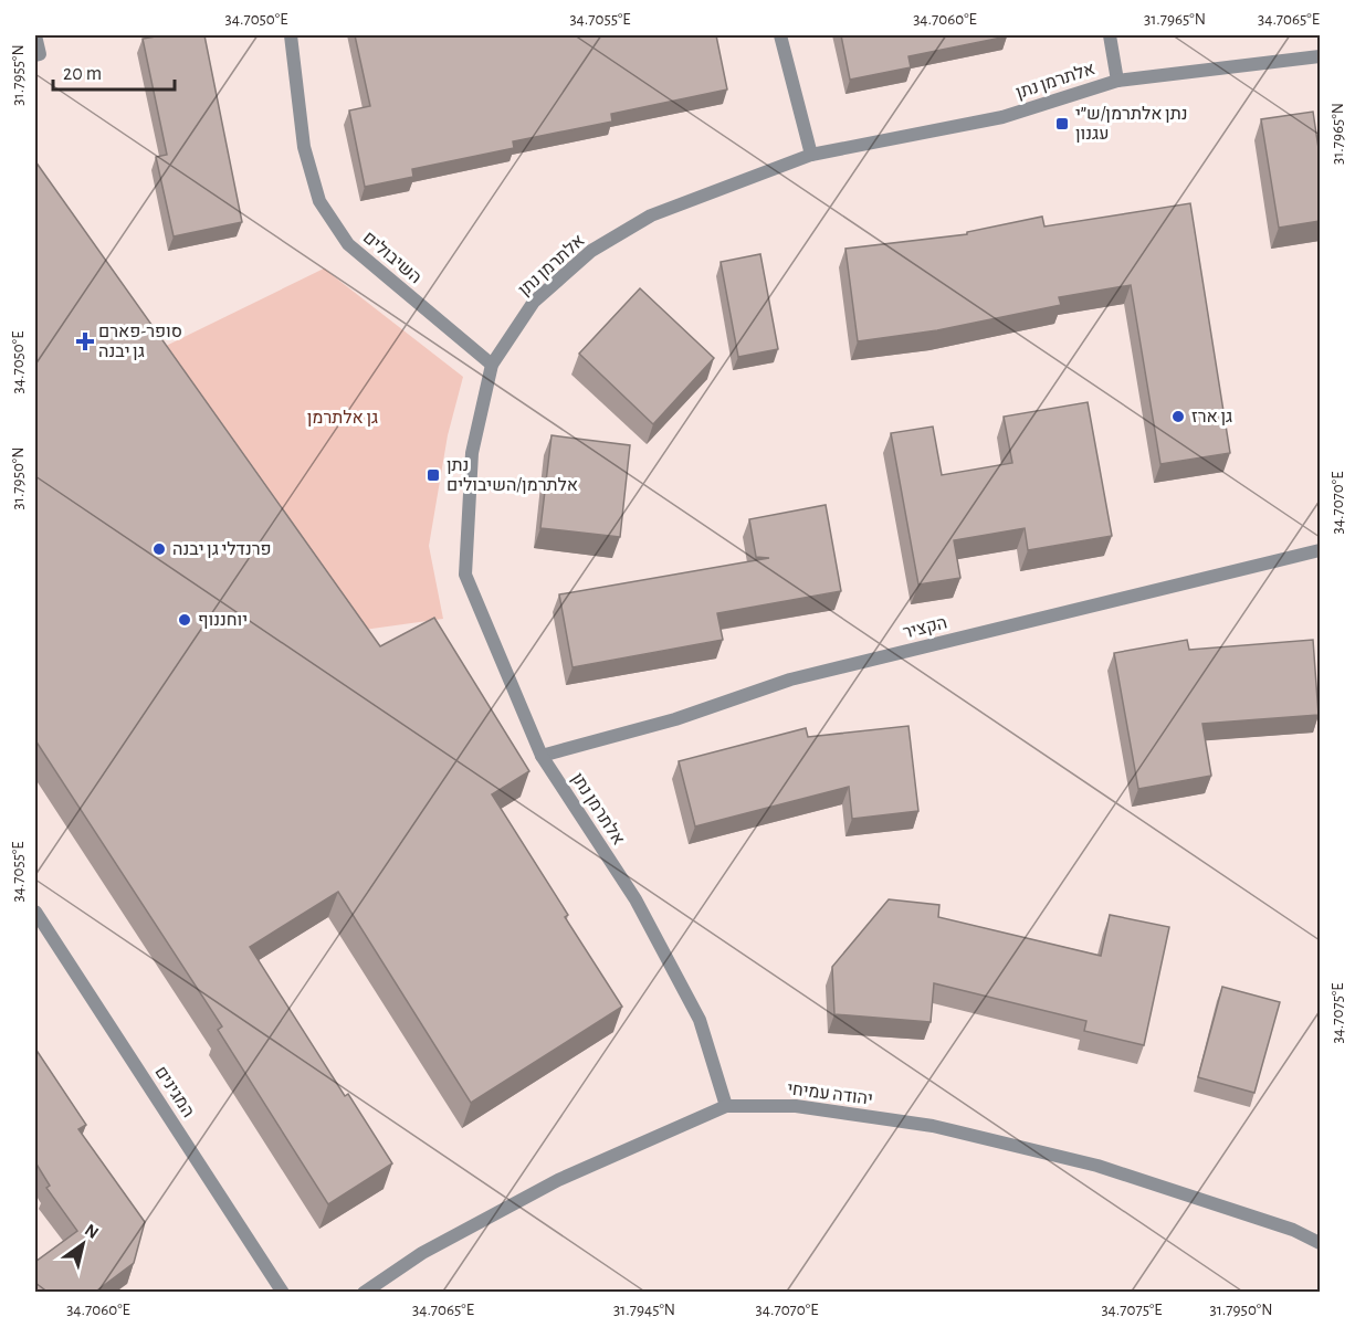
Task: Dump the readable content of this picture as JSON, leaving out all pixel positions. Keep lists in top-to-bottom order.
{
  "streets": {
    "street": [
      "אלתרמן נתן",
      "השיבולים",
      "הקציר",
      "המגינים",
      "יהודה עמיחי"
    ]
  },
  "crossings": [
    ["אלתרמן נתן", "השיבולים"],
    ["אלתרמן נתן", "הקציר"],
    ["אלתרמן נתן", "יהודה עמיחי"]
  ],
  "parks": ["גן אלתרמן"],
  "places": {
    "transit": ["נתן אלתרמן/ש״י עגנון", "נתן אלתרמן/השיבולים"],
    "health": ["סופר-פארם גן יבנה"],
    "other": ["גן ארז", "פרנדלי גן יבנה", "יוחננוף"]
  },
  "scale_bar": "20 m",
  "north": "top right",
  "coordinates": [
    "34.7050°E",
    "34.7055°E",
    "34.7060°E",
    "31.7965°N",
    "34.7065°E",
    "31.7955°N",
    "31.7950°N",
    "34.7070°E",
    "34.7075°E",
    "31.7945°N"
  ]
}
